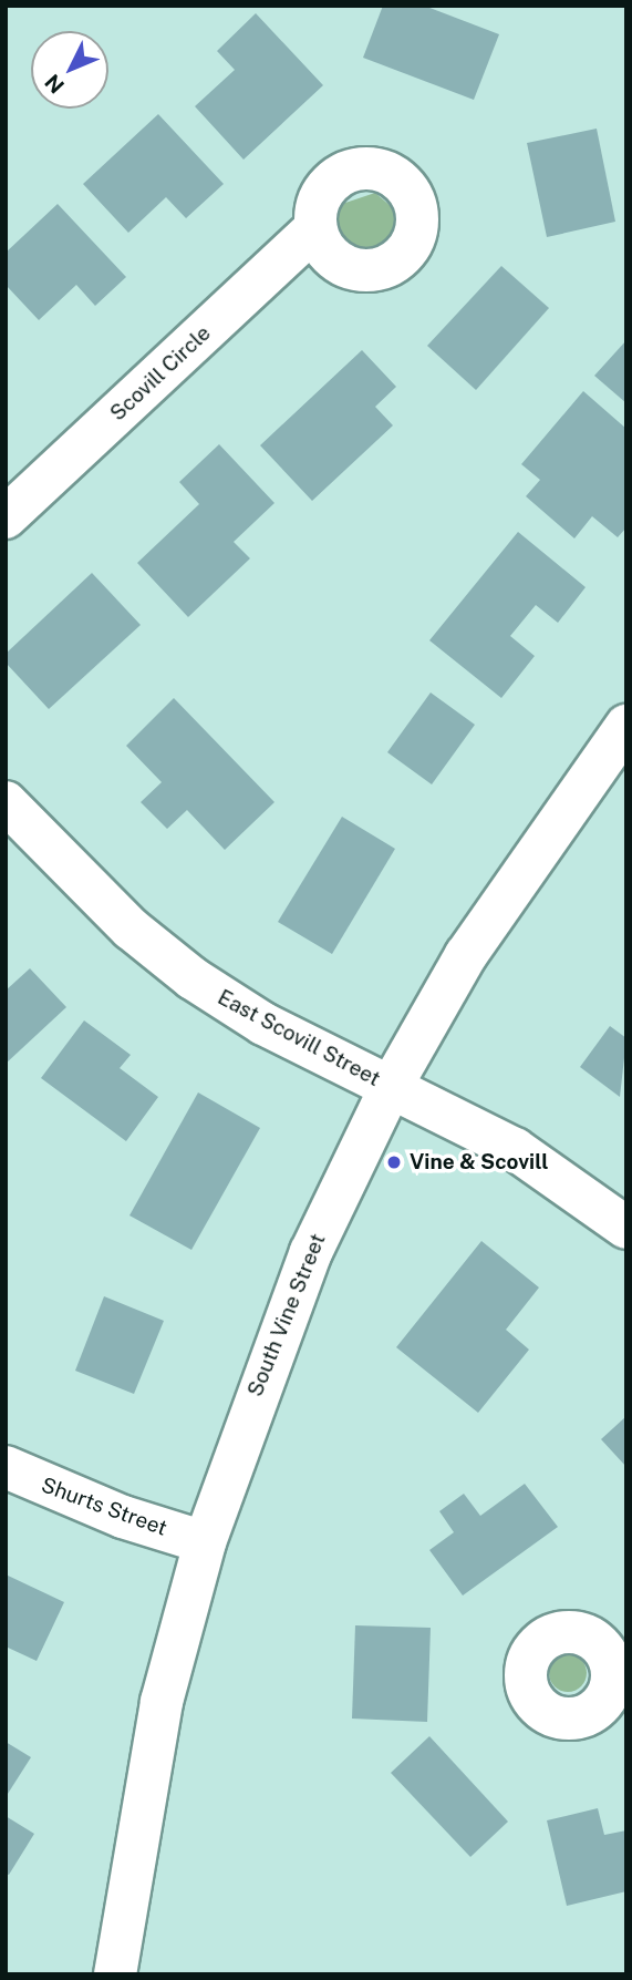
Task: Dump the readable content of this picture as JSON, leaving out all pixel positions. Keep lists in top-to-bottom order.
{
  "streets": {
    "street": [
      "Scovill Circle",
      "East Scovill Street",
      "South Vine Street",
      "Shurts Street"
    ]
  },
  "crossings": [
    ["East Scovill Street", "South Vine Street"],
    ["South Vine Street", "Shurts Street"]
  ],
  "places": ["Vine & Scovill"],
  "north": "bottom left"
}
